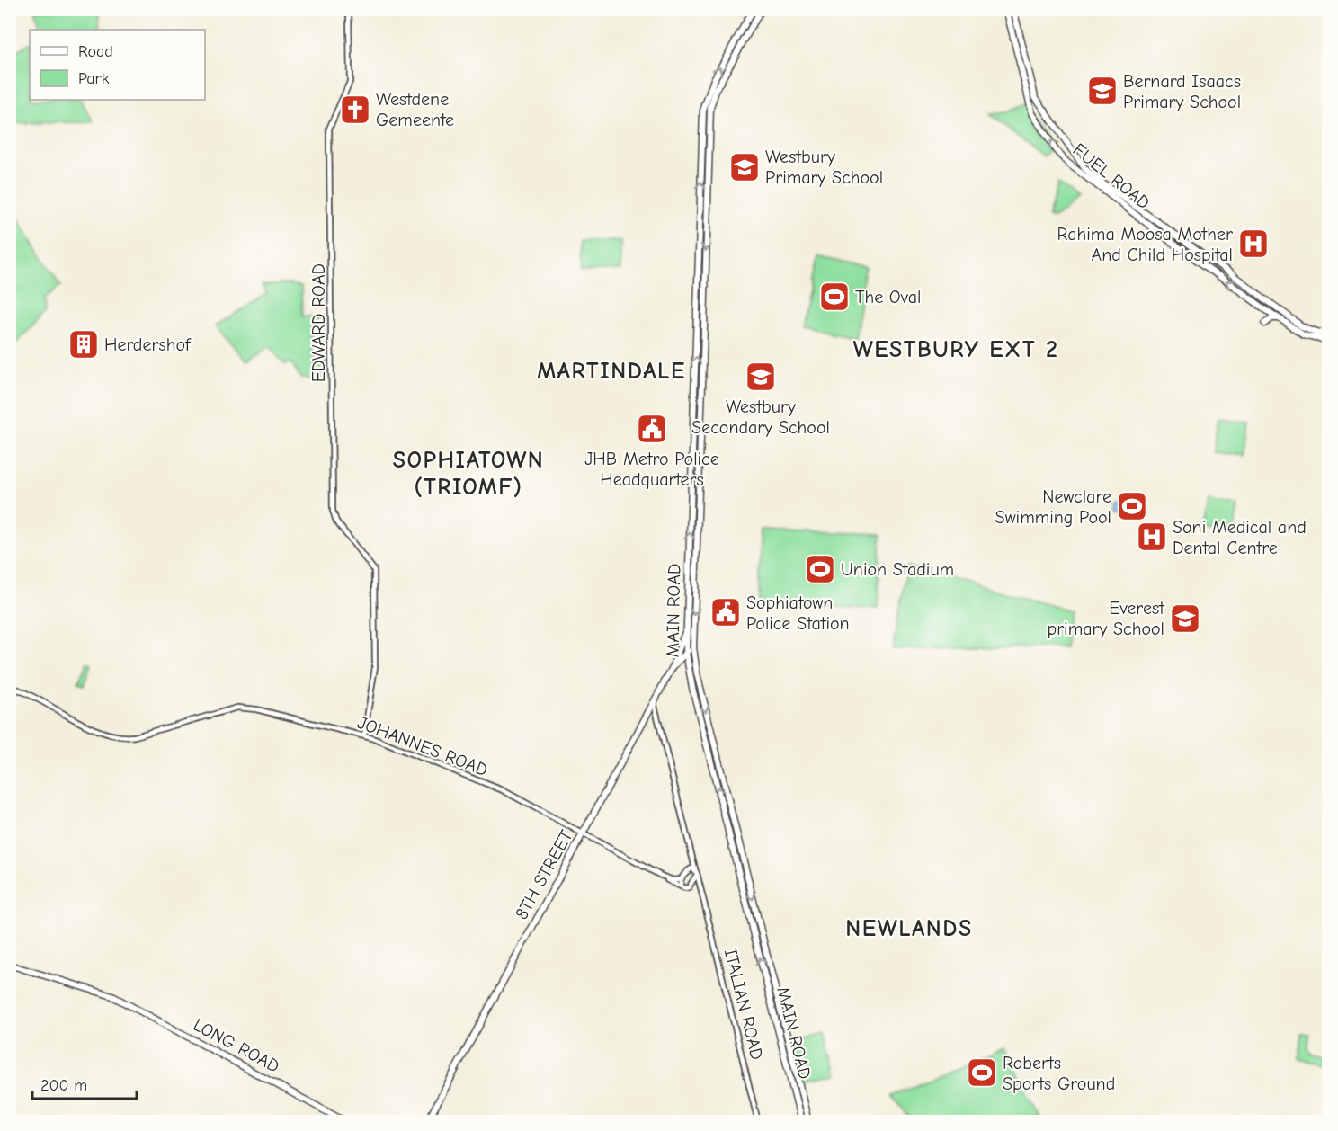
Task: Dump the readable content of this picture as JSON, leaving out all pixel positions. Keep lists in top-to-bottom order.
{
  "streets": {
    "main road": [
      "FUEL ROAD",
      "MAIN ROAD",
      "8TH STREET",
      "LONG ROAD"
    ],
    "street": ["EDWARD ROAD", "JOHANNES ROAD", "ITALIAN ROAD"]
  },
  "crossings": [
    ["EDWARD ROAD", "JOHANNES ROAD"],
    ["MAIN ROAD", "8TH STREET"],
    ["JOHANNES ROAD", "8TH STREET"],
    ["8TH STREET", "ITALIAN ROAD"]
  ],
  "districts": [
    "WESTBURY EXT 2",
    "MARTINDALE",
    "SOPHIATOWN (TRIOMF)",
    "NEWLANDS"
  ],
  "places": {
    "school or university": [
      "Bernard Isaacs Primary School",
      "Westbury Primary School",
      "Westbury Secondary School",
      "Everest primary School"
    ],
    "church": ["Westdene Gemeente"],
    "hospital": ["Rahima Moosa Mother And Child Hospital", "Soni Medical and Dental Centre"],
    "sports": [
      "The Oval",
      "Newclare Swimming Pool",
      "Union Stadium",
      "Roberts Sports Ground"
    ],
    "building": ["Herdershof"],
    "public building": ["JHB Metro Police Headquarters", "Sophiatown Police Station"]
  },
  "legend": ["Road", "Park"],
  "scale_bar": "200 m"
}
